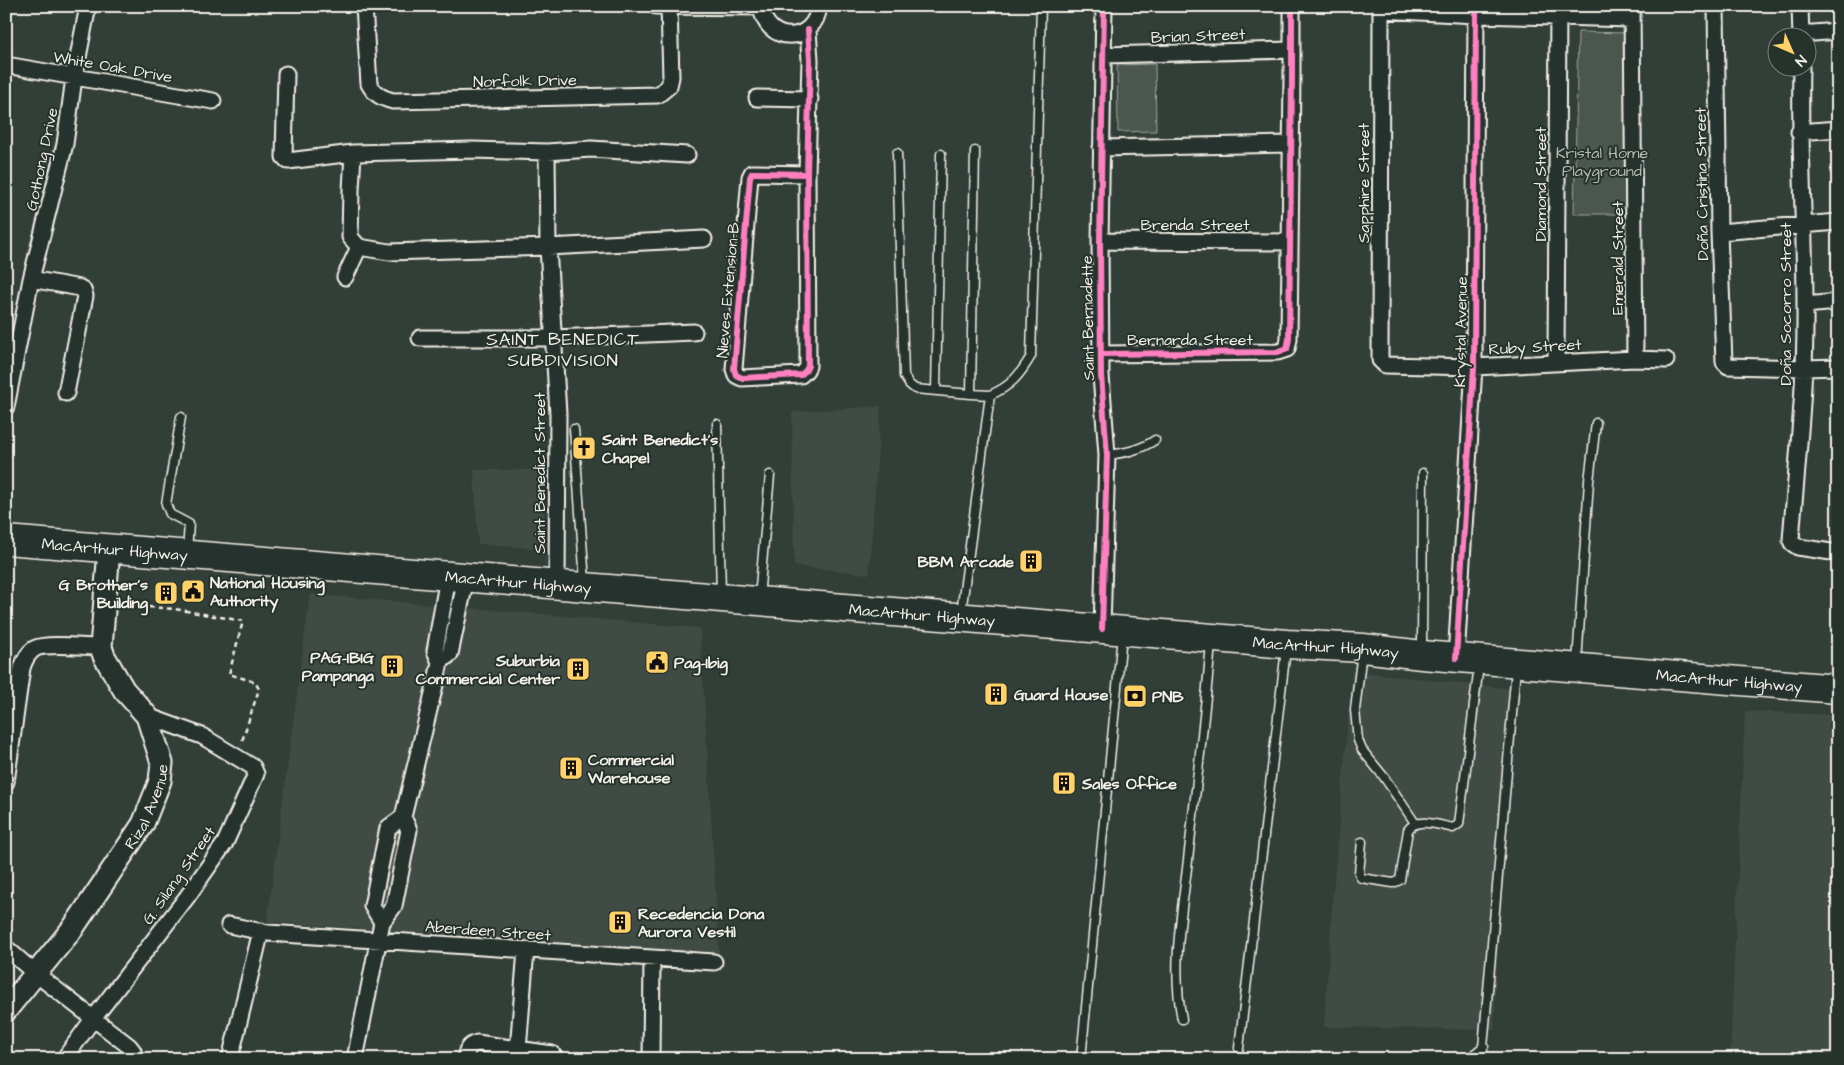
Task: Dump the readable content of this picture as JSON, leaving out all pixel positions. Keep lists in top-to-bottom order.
{
  "streets": {
    "highway": ["MacArthur Highway"],
    "street": [
      "Brian Street",
      "White Oak Drive",
      "Norfolk Drive",
      "Gothong Drive",
      "Sapphire Street",
      "Diamond Street",
      "Doña Cristina Street",
      "Brenda Street",
      "Emerald Street",
      "Nieves Extension-B",
      "Doña Socorro Street",
      "Saint Bernadette",
      "Krystal Avenue",
      "Bernarda Street",
      "Ruby Street",
      "Saint Benedict Street",
      "Rizal Avenue",
      "G. Silang Street",
      "Aberdeen Street"
    ]
  },
  "crossings": [
    ["Brian Street", "Saint Bernadette"],
    ["White Oak Drive", "Gothong Drive"],
    ["Sapphire Street", "Ruby Street"],
    ["Diamond Street", "Ruby Street"],
    ["Doña Cristina Street", "Doña Socorro Street"],
    ["Brenda Street", "Saint Bernadette"],
    ["Brenda Street", "Bernarda Street"],
    ["Emerald Street", "Ruby Street"],
    ["Saint Bernadette", "Bernarda Street"],
    ["Saint Bernadette", "MacArthur Highway"],
    ["Krystal Avenue", "Ruby Street"],
    ["Krystal Avenue", "MacArthur Highway"],
    ["Saint Benedict Street", "MacArthur Highway"],
    ["MacArthur Highway", "Rizal Avenue"]
  ],
  "districts": ["SAINT BENEDICT SUBDIVISION"],
  "parks": ["Kristal Home Playground"],
  "places": {
    "church": ["Saint Benedict's Chapel"],
    "building": [
      "BBM Arcade",
      "G Brother's Building",
      "PAG-IBIG Pampanga",
      "Suburbia Commercial Center",
      "Guard House",
      "Commercial Warehouse",
      "Sales Office",
      "Recedencia Dona Aurora Vestil"
    ],
    "public building": ["National Housing Authority", "Pag-Ibig"],
    "bank": ["PNB"]
  },
  "north": "bottom right"
}
